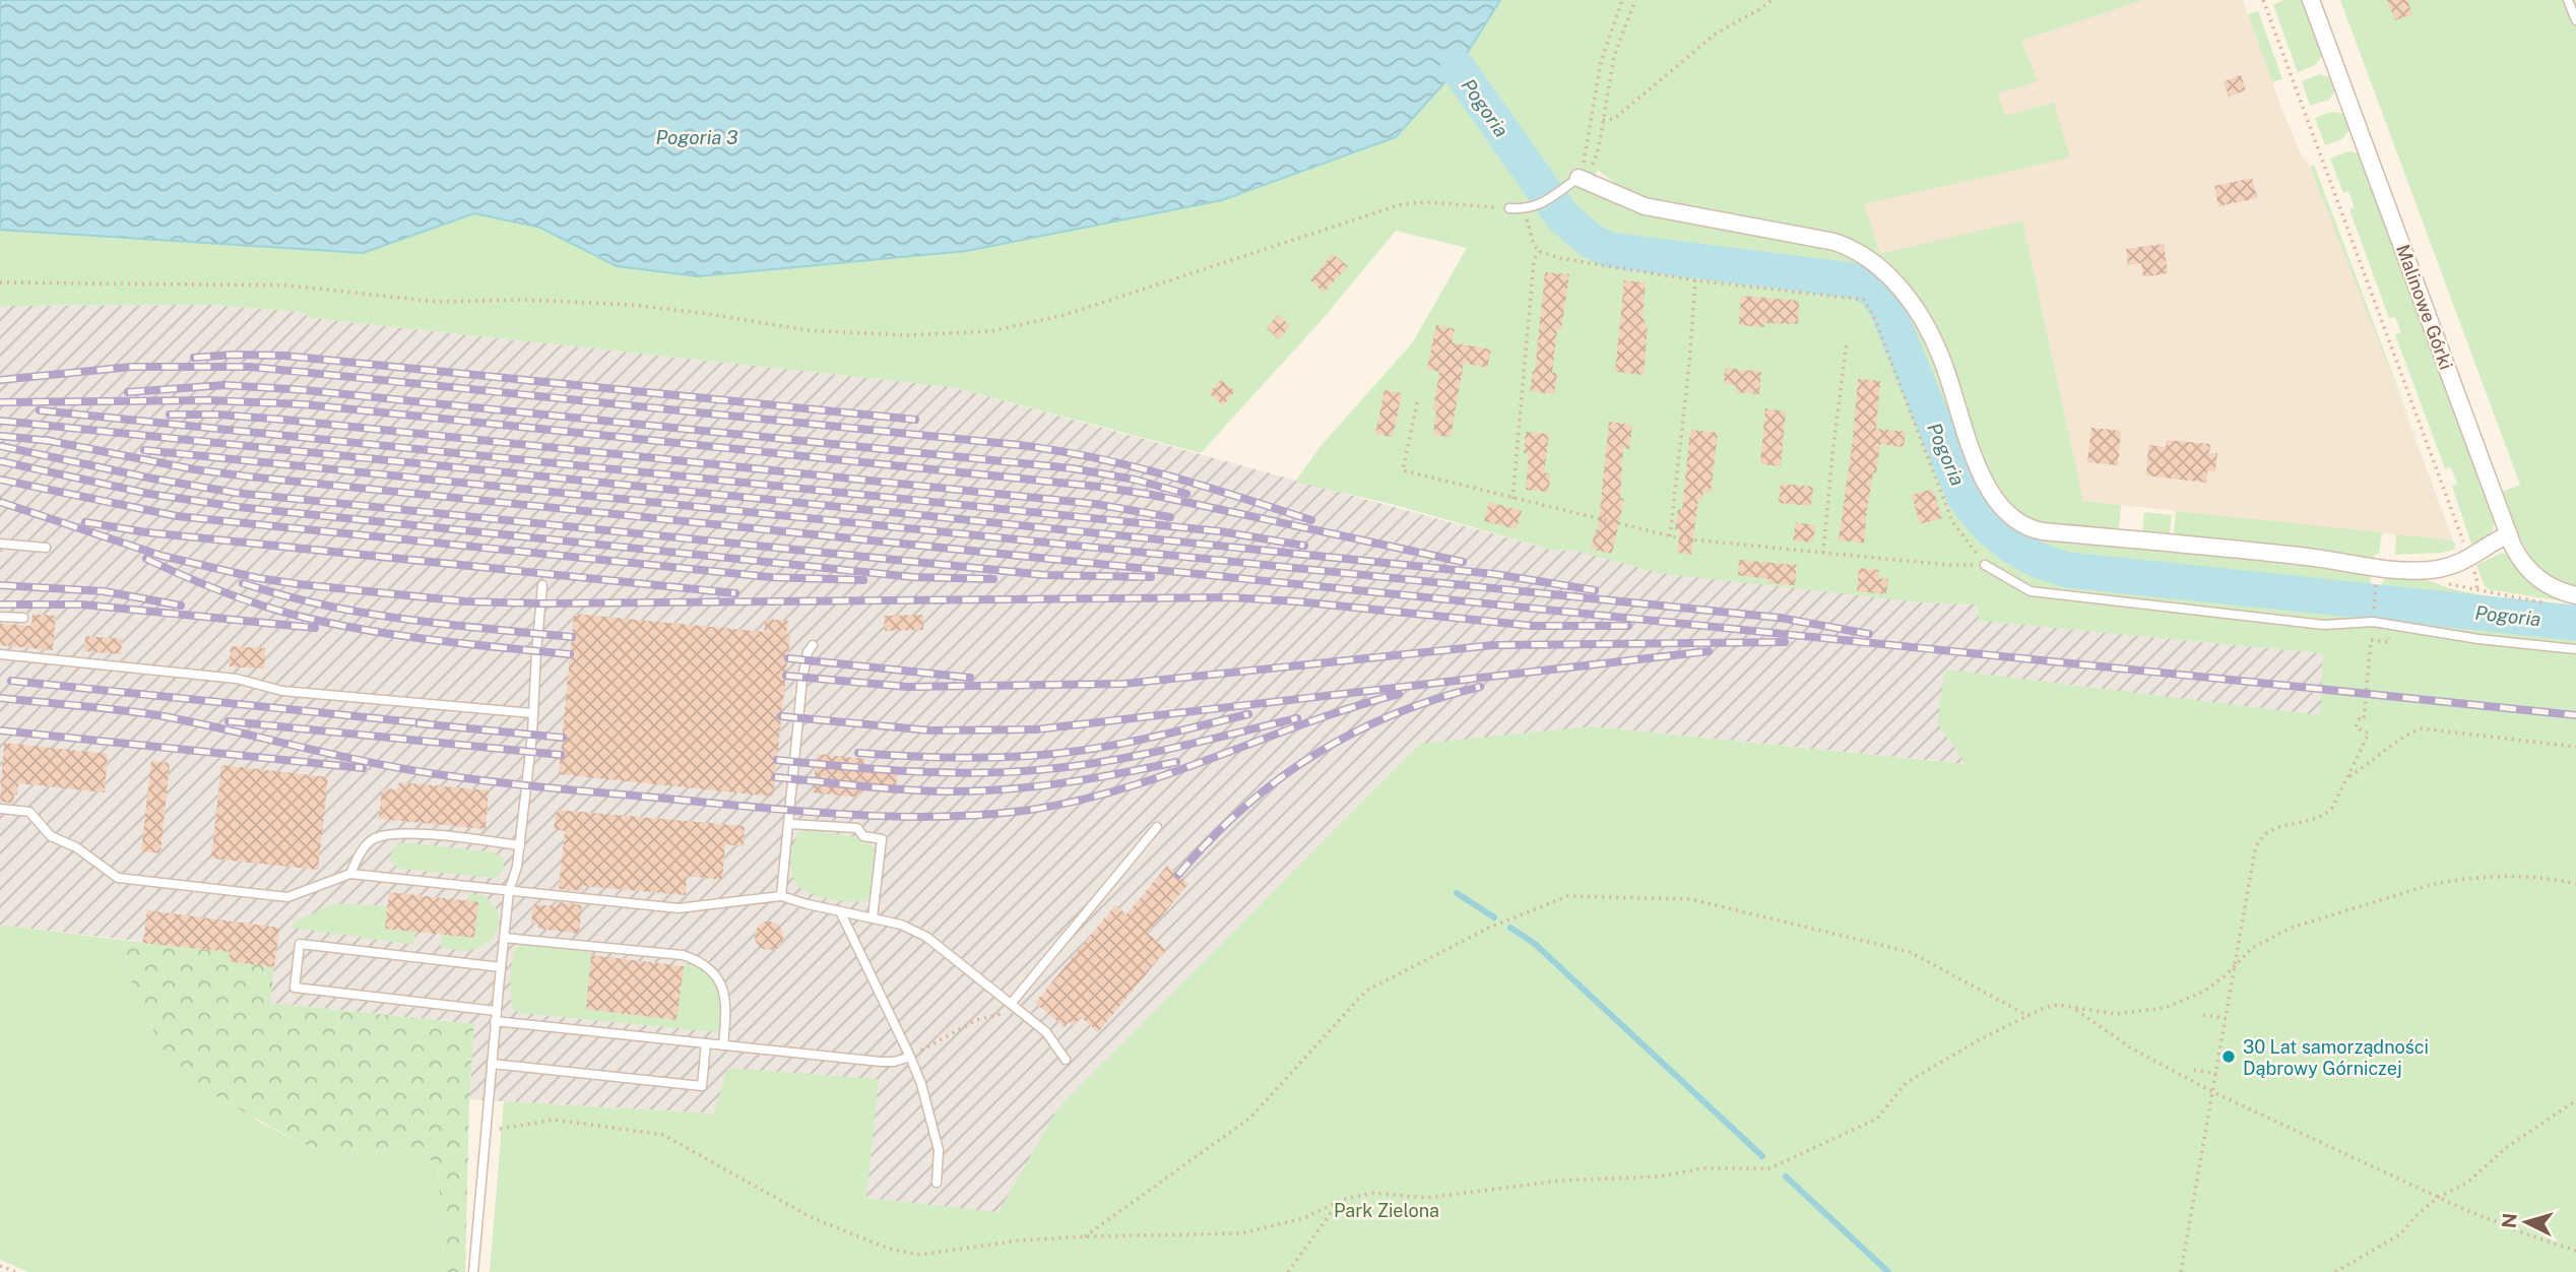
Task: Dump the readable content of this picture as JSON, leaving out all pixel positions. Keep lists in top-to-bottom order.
{
  "streets": {
    "street": ["Malinowe Górki"]
  },
  "water": ["Pogoria", "Pogoria 3"],
  "parks": ["Park Zielona"],
  "places": ["30 Lat samorządności Dąbrowy Górniczej"],
  "north": "left"
}
